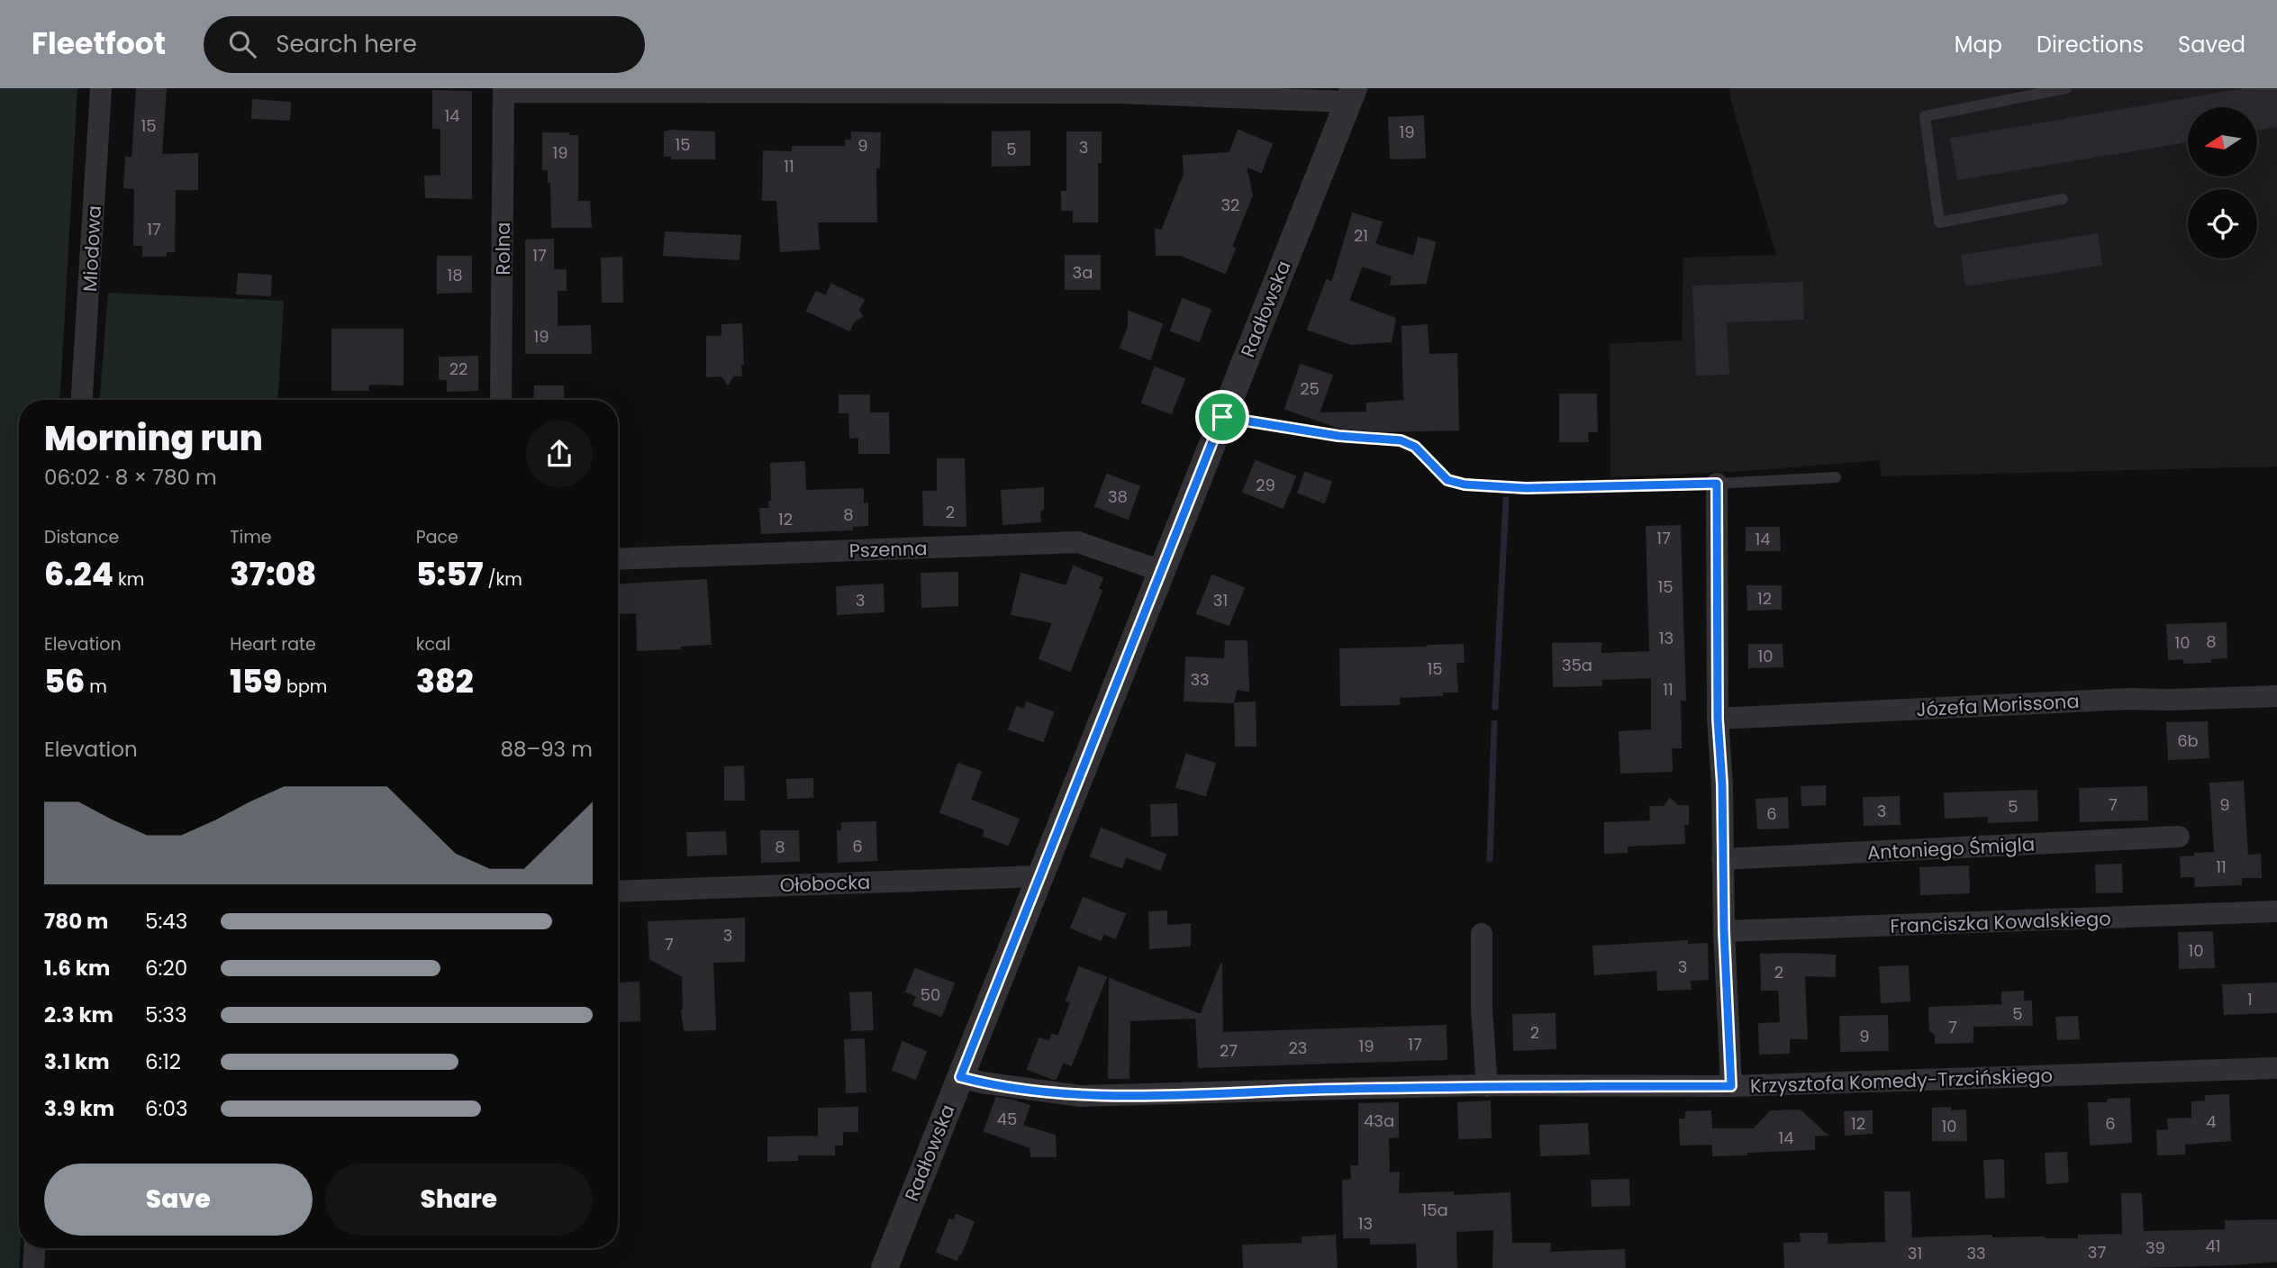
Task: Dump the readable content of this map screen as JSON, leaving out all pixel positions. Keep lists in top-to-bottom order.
{
  "streets": {
    "street": [
      "Miodowa",
      "Rolna",
      "Radłowska",
      "Pszenna",
      "Józefa Morissona",
      "Antoniego Śmigla",
      "Ołobocka",
      "Franciszka Kowalskiego",
      "Krzysztofa Komedy-Trzcińskiego"
    ]
  },
  "crossings": [
    ["Radłowska", "Pszenna"],
    ["Radłowska", "Ołobocka"],
    ["Radłowska", "Krzysztofa Komedy-Trzcińskiego"]
  ],
  "house_numbers": [
    "14",
    "15",
    "19",
    "15",
    "9",
    "3",
    "5",
    "19",
    "11",
    "32",
    "17",
    "21",
    "17",
    "3a",
    "18",
    "19",
    "22",
    "25",
    "29",
    "38",
    "2",
    "8",
    "12",
    "17",
    "14",
    "15",
    "12",
    "3",
    "31",
    "13",
    "8",
    "10",
    "10",
    "35a",
    "15",
    "33",
    "11",
    "6b",
    "7",
    "9",
    "5",
    "3",
    "6",
    "6",
    "8",
    "11",
    "3",
    "7",
    "10",
    "3",
    "2",
    "50",
    "1",
    "5",
    "7",
    "2",
    "9",
    "17",
    "19",
    "23",
    "27",
    "45",
    "43a",
    "4",
    "12",
    "6",
    "10",
    "14",
    "15a",
    "13",
    "41",
    "39",
    "37",
    "31",
    "33"
  ],
  "north": "left",
  "page": {
    "header": "Fleetfoot",
    "search": "Search here",
    "nav": ["Map", "Directions", "Saved"],
    "heading": ["Morning run", "06:02 · 8 × 780 m"],
    "stats": [
      ["Distance", "6.24 km"],
      ["Time", "37:08"],
      ["Pace", "5:57 /km"],
      ["Elevation", "56 m"],
      ["Heart rate", "159 bpm"],
      ["kcal", "382"]
    ],
    "chart": ["Elevation", "88–93 m"],
    "list": [
      {
        "name": "780 m",
        "note": "5:43"
      },
      {
        "name": "1.6 km",
        "note": "6:20"
      },
      {
        "name": "2.3 km",
        "note": "5:33"
      },
      {
        "name": "3.1 km",
        "note": "6:12"
      },
      {
        "name": "3.9 km",
        "note": "6:03"
      }
    ],
    "buttons": ["Save", "Share"]
  }
}
